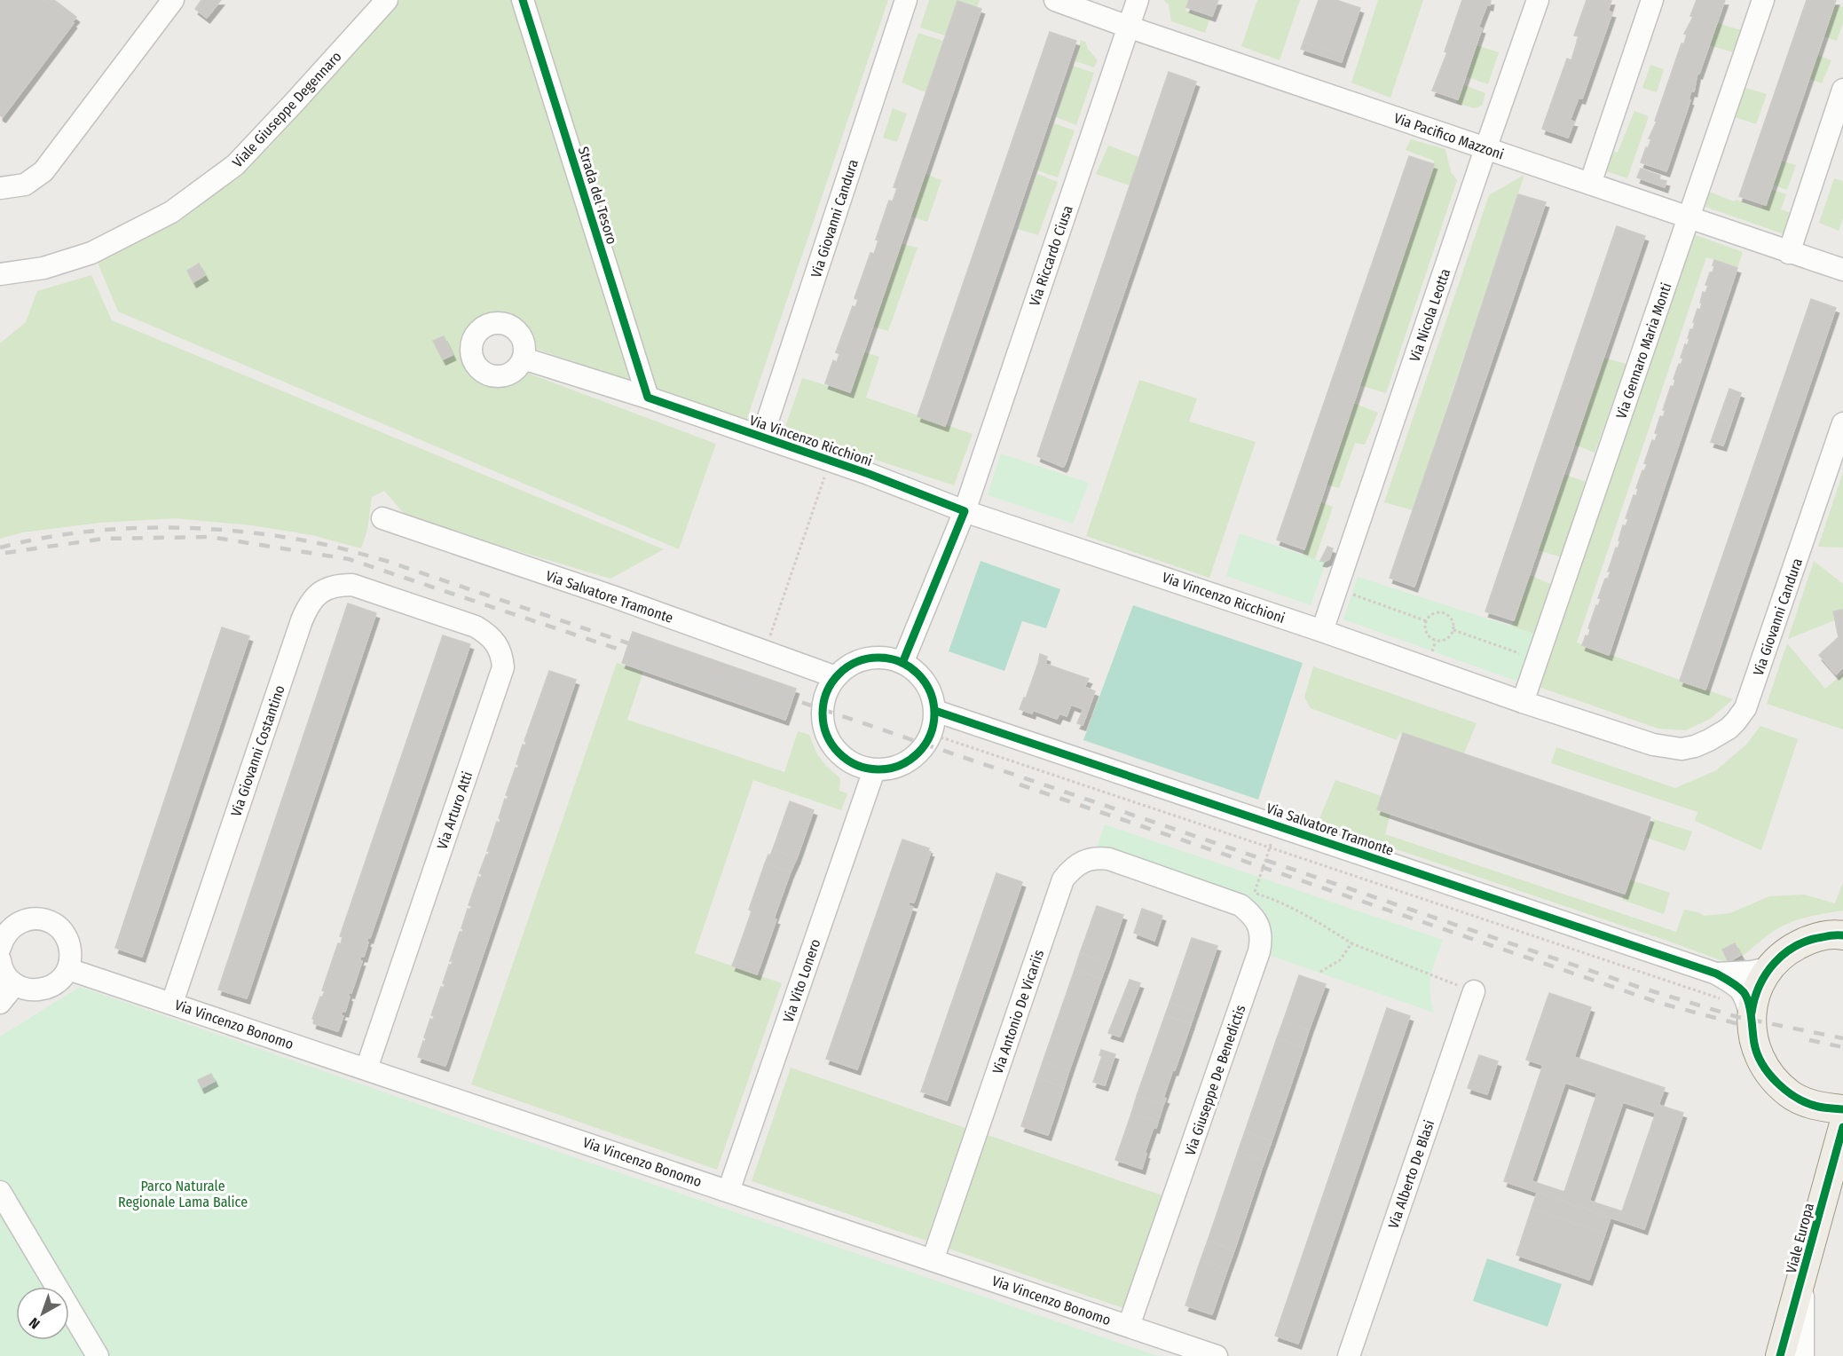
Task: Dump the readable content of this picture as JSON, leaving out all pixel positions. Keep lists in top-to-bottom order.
{
  "streets": {
    "main road": ["Viale Europa"],
    "street": [
      "Viale Giuseppe Degennaro",
      "Via Pacifico Mazzoni",
      "Strada del Tesoro",
      "Via Giovanni Candura",
      "Via Riccardo Ciusa",
      "Via Nicola Leotta",
      "Via Gennaro Maria Monti",
      "Via Vincenzo Ricchioni",
      "Via Salvatore Tramonte",
      "Via Giovanni Costantino",
      "Via Arturo Atti",
      "Via Vito Lonero",
      "Via Antonio De Vicariis",
      "Via Vincenzo Bonomo",
      "Via Giuseppe De Benedictis",
      "Via Alberto De Blasi"
    ]
  },
  "crossings": [
    ["Via Pacifico Mazzoni", "Via Riccardo Ciusa"],
    ["Via Pacifico Mazzoni", "Via Nicola Leotta"],
    ["Via Pacifico Mazzoni", "Via Gennaro Maria Monti"],
    ["Strada del Tesoro", "Via Vincenzo Ricchioni"],
    ["Via Giovanni Candura", "Via Vincenzo Ricchioni"],
    ["Via Riccardo Ciusa", "Via Vincenzo Ricchioni"],
    ["Via Riccardo Ciusa", "Via Salvatore Tramonte"],
    ["Via Riccardo Ciusa", "Via Vito Lonero"],
    ["Via Nicola Leotta", "Via Vincenzo Ricchioni"],
    ["Via Gennaro Maria Monti", "Via Vincenzo Ricchioni"],
    ["Via Salvatore Tramonte", "Via Vito Lonero"],
    ["Via Giovanni Costantino", "Via Arturo Atti"],
    ["Via Giovanni Costantino", "Via Vincenzo Bonomo"],
    ["Via Arturo Atti", "Via Vincenzo Bonomo"],
    ["Via Vito Lonero", "Via Vincenzo Bonomo"],
    ["Via Antonio De Vicariis", "Via Vincenzo Bonomo"],
    ["Via Antonio De Vicariis", "Via Giuseppe De Benedictis"],
    ["Via Vincenzo Bonomo", "Via Giuseppe De Benedictis"]
  ],
  "parks": ["Parco Naturale Regionale Lama Balice"],
  "north": "bottom left"
}
